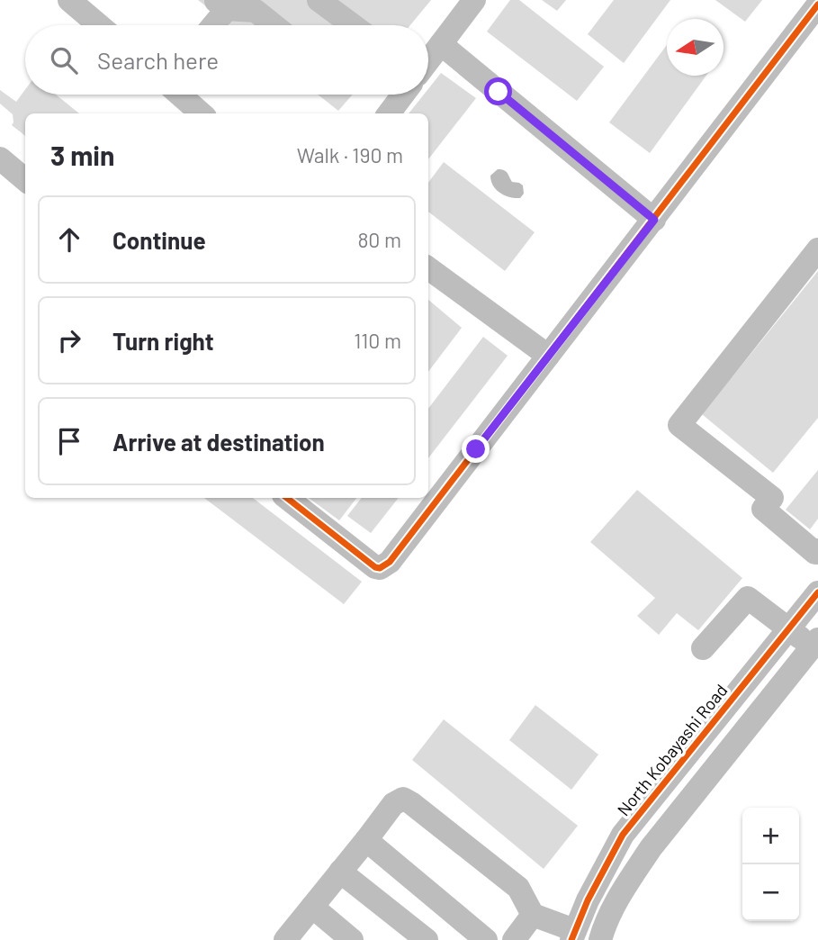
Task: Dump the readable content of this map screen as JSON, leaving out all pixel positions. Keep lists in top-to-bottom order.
{
  "streets": {
    "street": ["North Kobayashi Road"]
  },
  "north": "left",
  "page": {
    "search": "Search here",
    "heading": ["3 min", "Walk · 190 m"],
    "list": [
      ["Continue", "80 m"],
      ["Turn right", "110 m"],
      "Arrive at destination"
    ],
    "map_buttons": ["+", "−"]
  }
}
